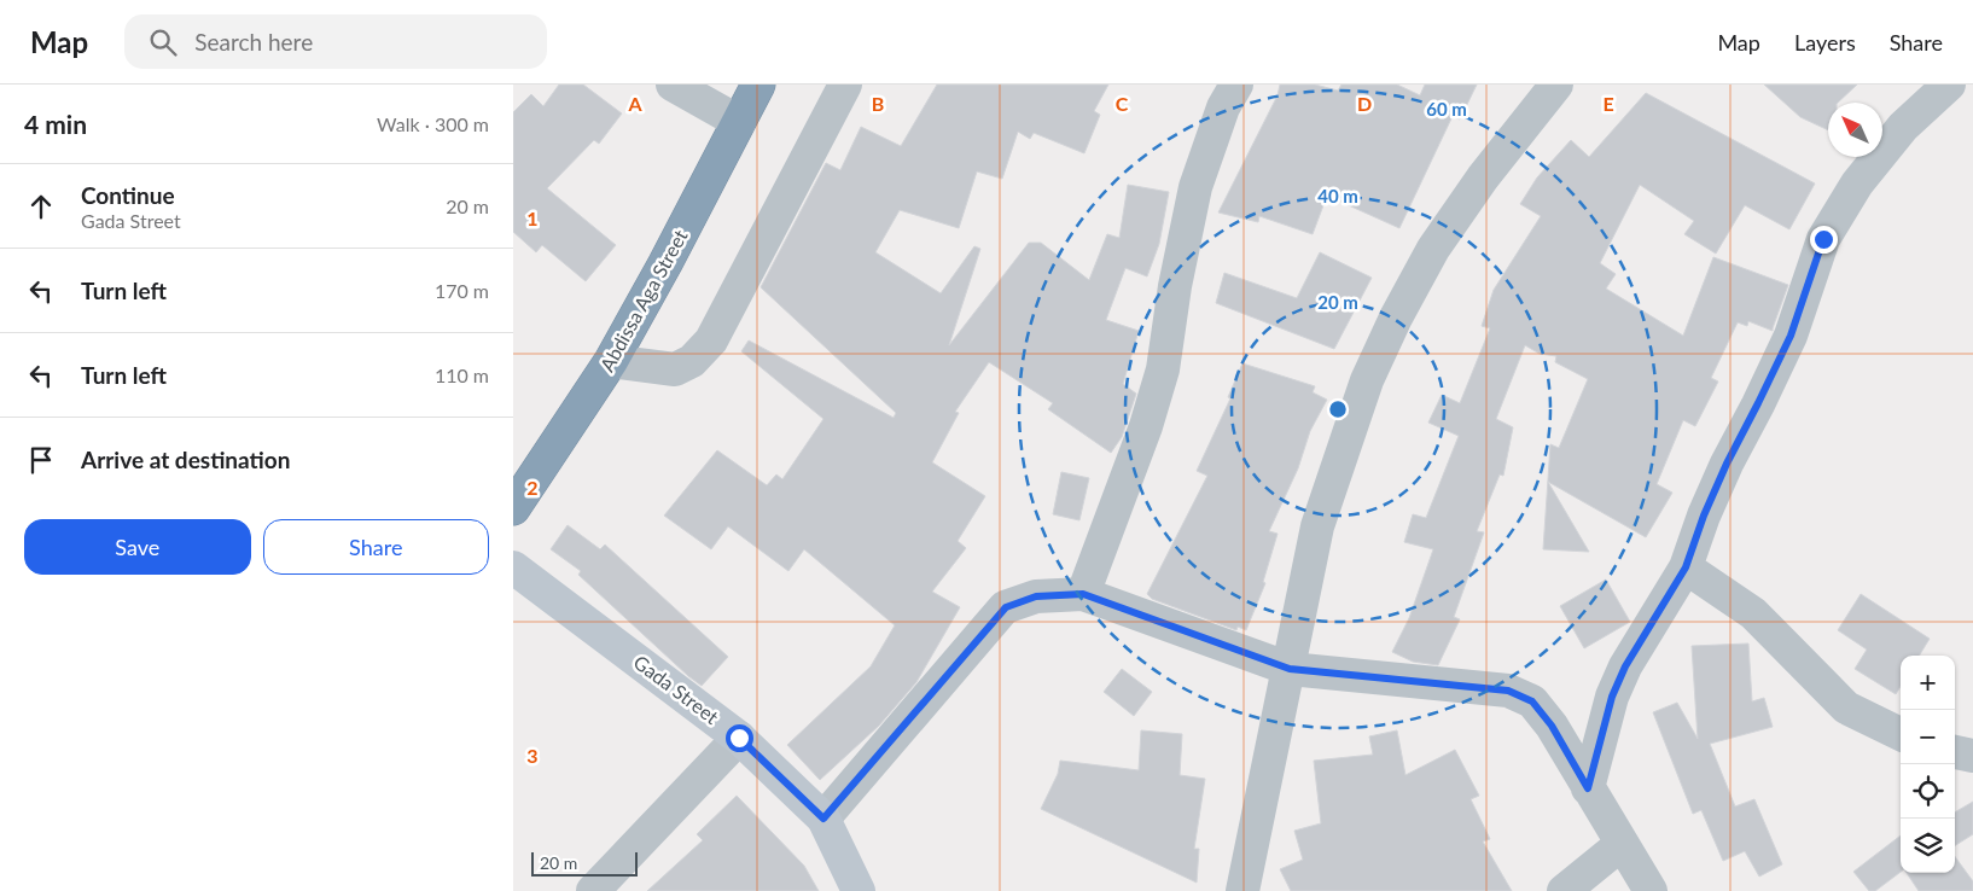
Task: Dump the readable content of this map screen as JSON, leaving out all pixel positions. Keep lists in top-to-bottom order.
{
  "streets": {
    "highway": ["Abdissa Aga Street"],
    "street": ["Gada Street"]
  },
  "scale_bar": "20 m",
  "north": "top left",
  "page": {
    "header": "Map",
    "search": "Search here",
    "nav": ["Map", "Layers", "Share"],
    "heading": ["4 min", "Walk · 300 m"],
    "list": [
      ["Continue", "Gada Street", "20 m"],
      ["Turn left", "170 m"],
      ["Turn left", "110 m"],
      "Arrive at destination"
    ],
    "buttons": ["Save", "Share"],
    "map_buttons": ["+", "−"],
    "scale": "20 m"
  },
  "grid": {
    "columns": [
      "A",
      "B",
      "C",
      "D",
      "E"
    ],
    "rows": ["1", "2", "3"]
  },
  "rings": ["60 m", "40 m", "20 m"]
}
